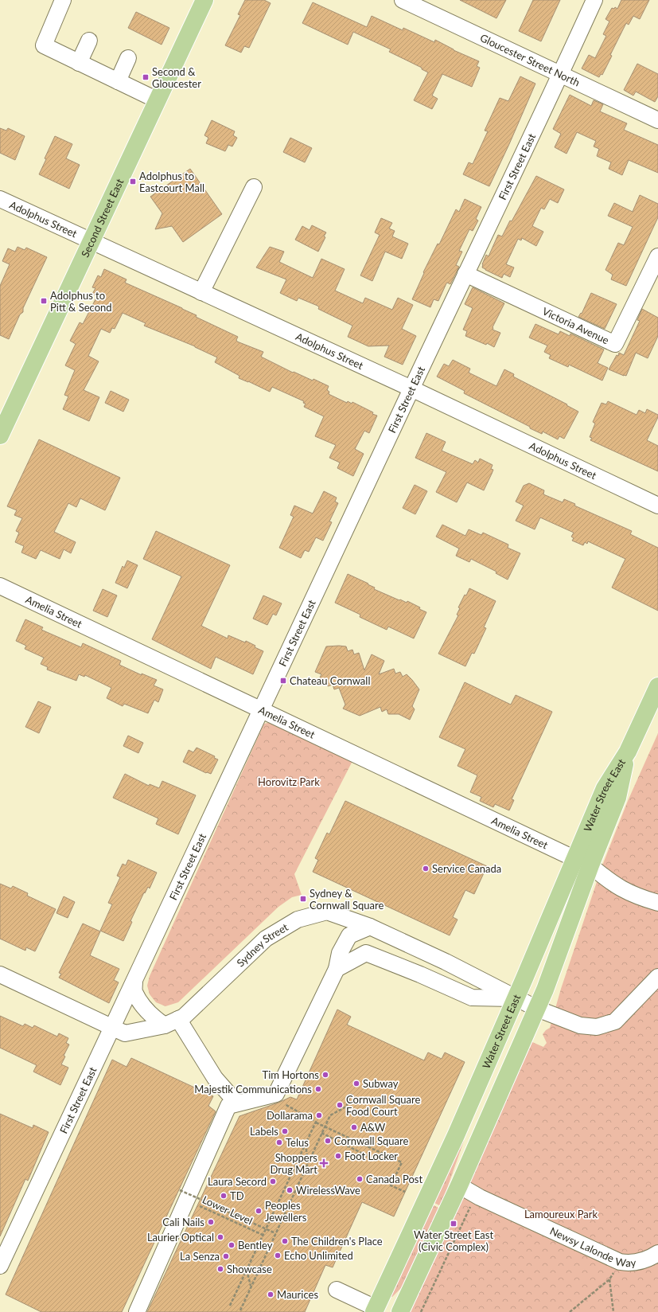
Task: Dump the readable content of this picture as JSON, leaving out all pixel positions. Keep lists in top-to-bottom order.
{
  "streets": {
    "main road": ["Second Street East", "Water Street East"],
    "street": [
      "Gloucester Street North",
      "First Street East",
      "Adolphus Street",
      "Victoria Avenue",
      "Amelia Street",
      "Sydney Street",
      "Newsy Lalonde Way"
    ],
    "path": ["Lower Level"]
  },
  "crossings": [
    ["Gloucester Street North", "First Street East"],
    ["First Street East", "Adolphus Street"],
    ["First Street East", "Victoria Avenue"],
    ["First Street East", "Amelia Street"],
    ["First Street East", "Sydney Street"],
    ["Second Street East", "Adolphus Street"],
    ["Amelia Street", "Water Street East"],
    ["Water Street East", "Sydney Street"],
    ["Water Street East", "Newsy Lalonde Way"]
  ],
  "parks": ["Horovitz Park", "Lamoureux Park"],
  "places": {
    "transit": [
      "Second & Gloucester",
      "Adolphus to Eastcourt Mall",
      "Adolphus to Pitt & Second",
      "Chateau Cornwall",
      "Sydney & Cornwall Square",
      "Water Street East (Civic Complex)"
    ],
    "other": [
      "Service Canada",
      "Tim Hortons",
      "Subway",
      "Majestik Communications",
      "Cornwall Square Food Court",
      "Dollarama",
      "A&W",
      "Labels",
      "Cornwall Square",
      "Telus",
      "Foot Locker",
      "Canada Post",
      "Laura Secord",
      "WirelessWave",
      "TD",
      "Peoples Jewellers",
      "Cali Nails",
      "Laurier Optical",
      "The Children's Place",
      "Bentley",
      "Echo Unlimited",
      "La Senza",
      "Showcase",
      "Maurices"
    ],
    "health": ["Shoppers Drug Mart"]
  }
}
